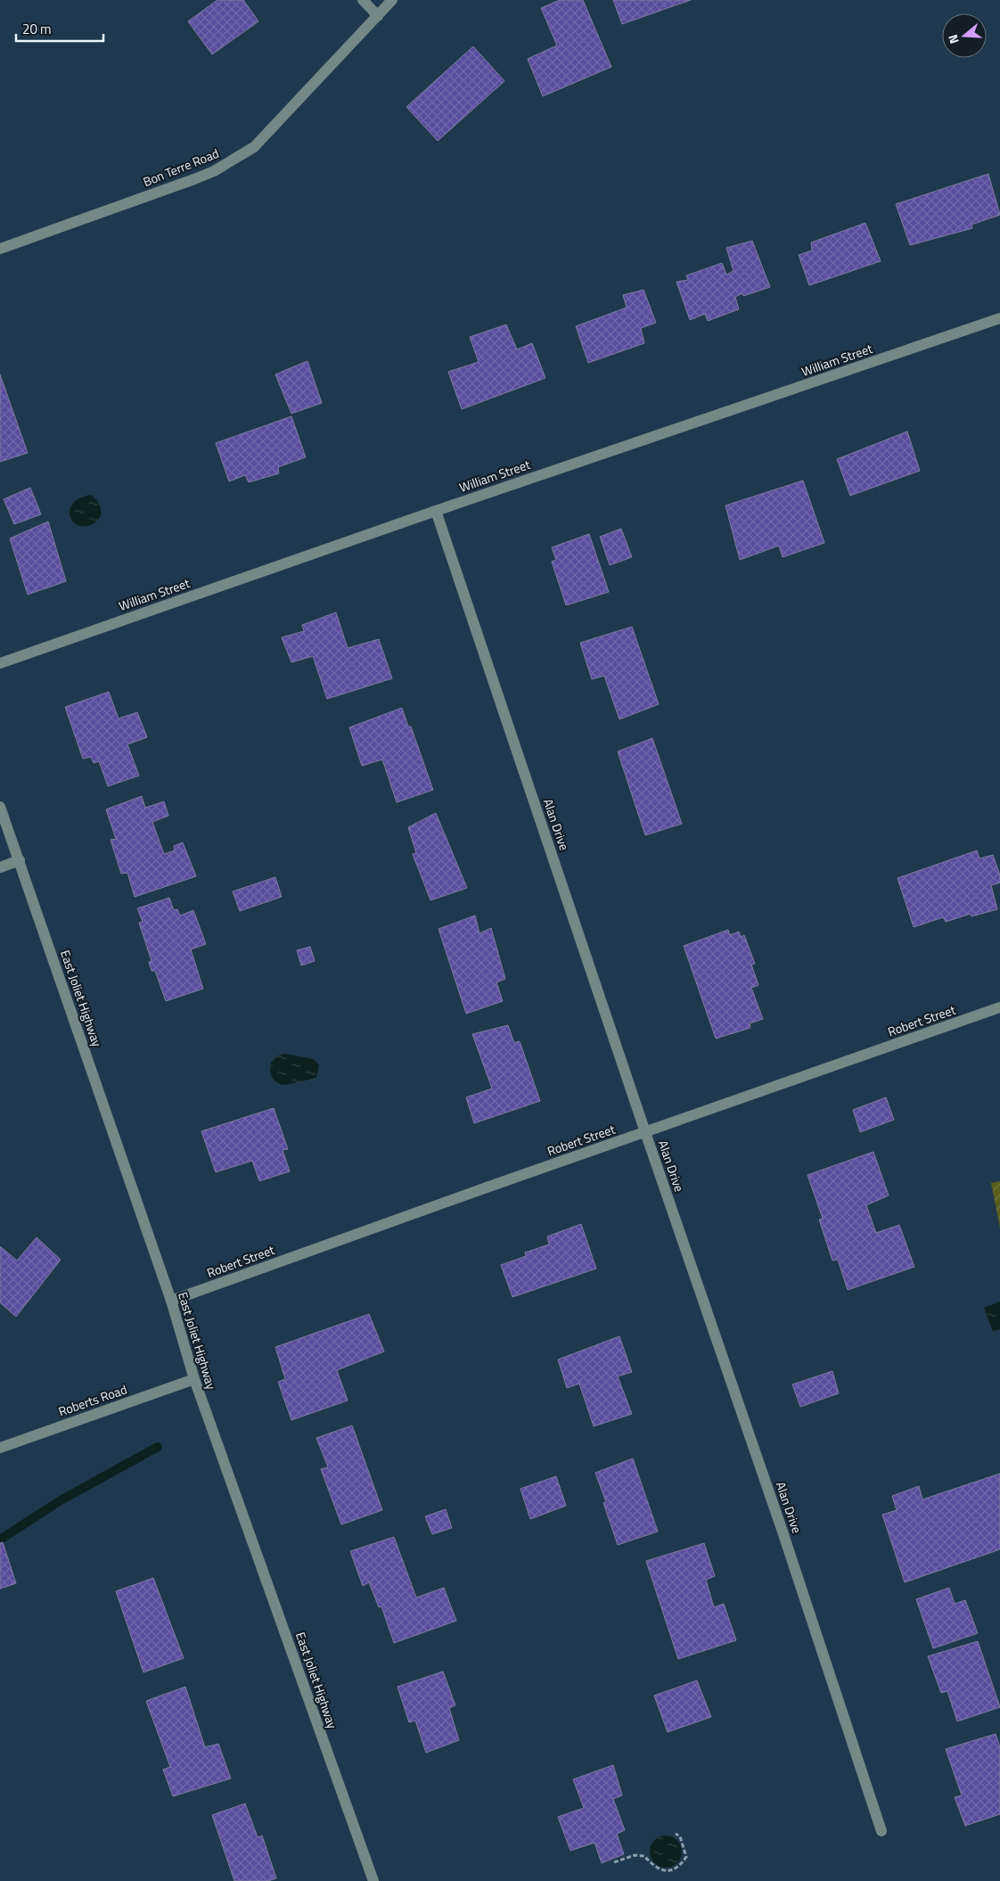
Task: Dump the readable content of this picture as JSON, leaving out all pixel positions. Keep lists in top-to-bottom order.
{
  "streets": {
    "street": [
      "Bon Terre Road",
      "William Street",
      "Alan Drive",
      "East Joliet Highway",
      "Robert Street",
      "Roberts Road"
    ]
  },
  "crossings": [
    ["William Street", "Alan Drive"],
    ["Alan Drive", "Robert Street"],
    ["East Joliet Highway", "Robert Street"],
    ["East Joliet Highway", "Roberts Road"]
  ],
  "scale_bar": "20 m",
  "north": "left"
}
